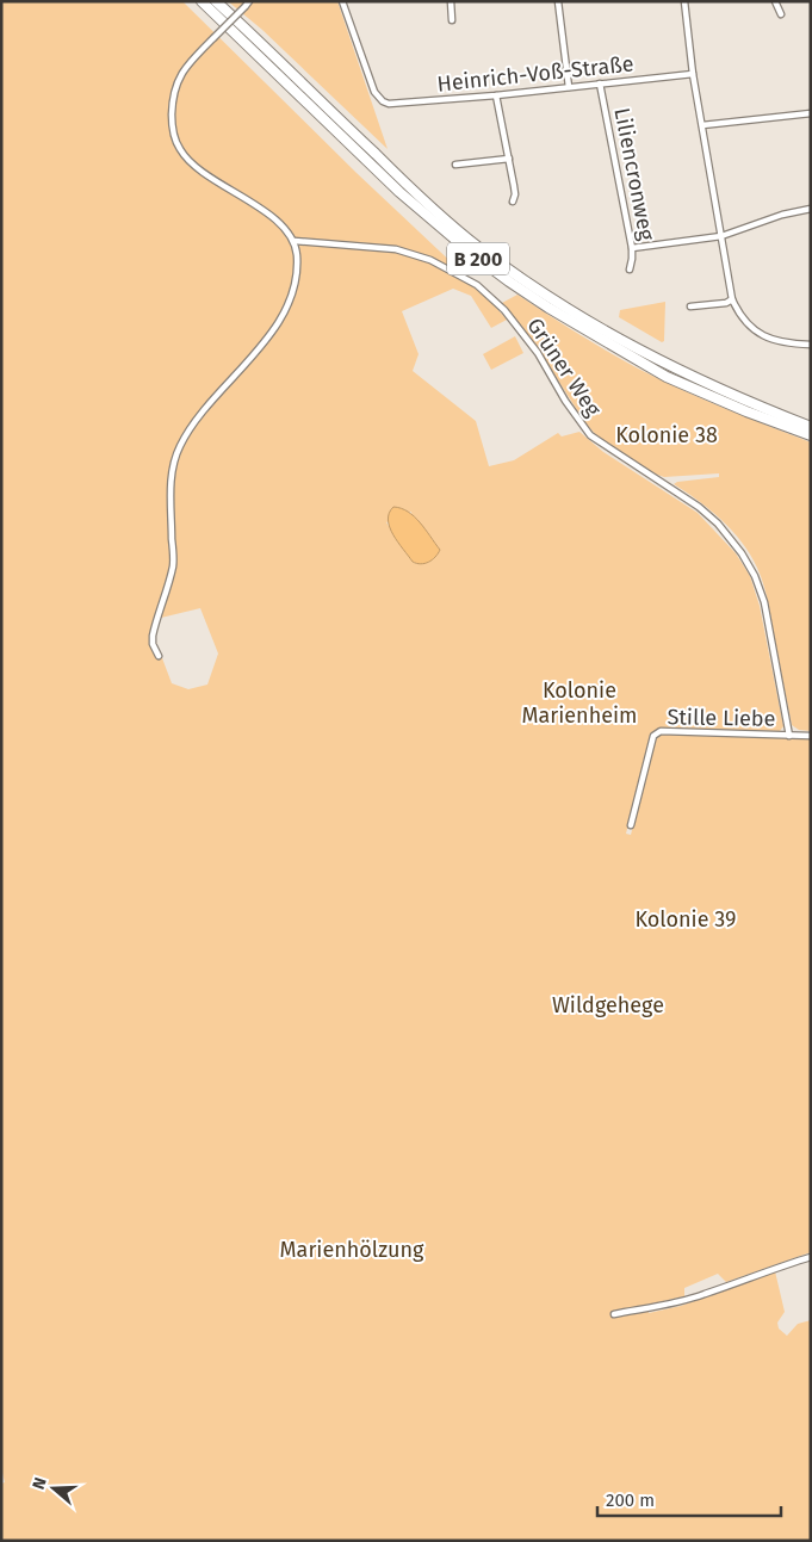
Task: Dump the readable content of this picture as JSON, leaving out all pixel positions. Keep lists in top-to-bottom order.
{
  "streets": {
    "highway": ["B 200"],
    "street": [
      "Heinrich-Voß-Straße",
      "Liliencronweg",
      "Grüner Weg",
      "Stille Liebe"
    ]
  },
  "crossings": [
    ["Heinrich-Voß-Straße", "Liliencronweg"],
    ["Grüner Weg", "Stille Liebe"]
  ],
  "parks": [
    "Kolonie 38",
    "Kolonie Marienheim",
    "Kolonie 39",
    "Wildgehege",
    "Marienhölzung"
  ],
  "scale_bar": "200 m",
  "north": "left"
}
